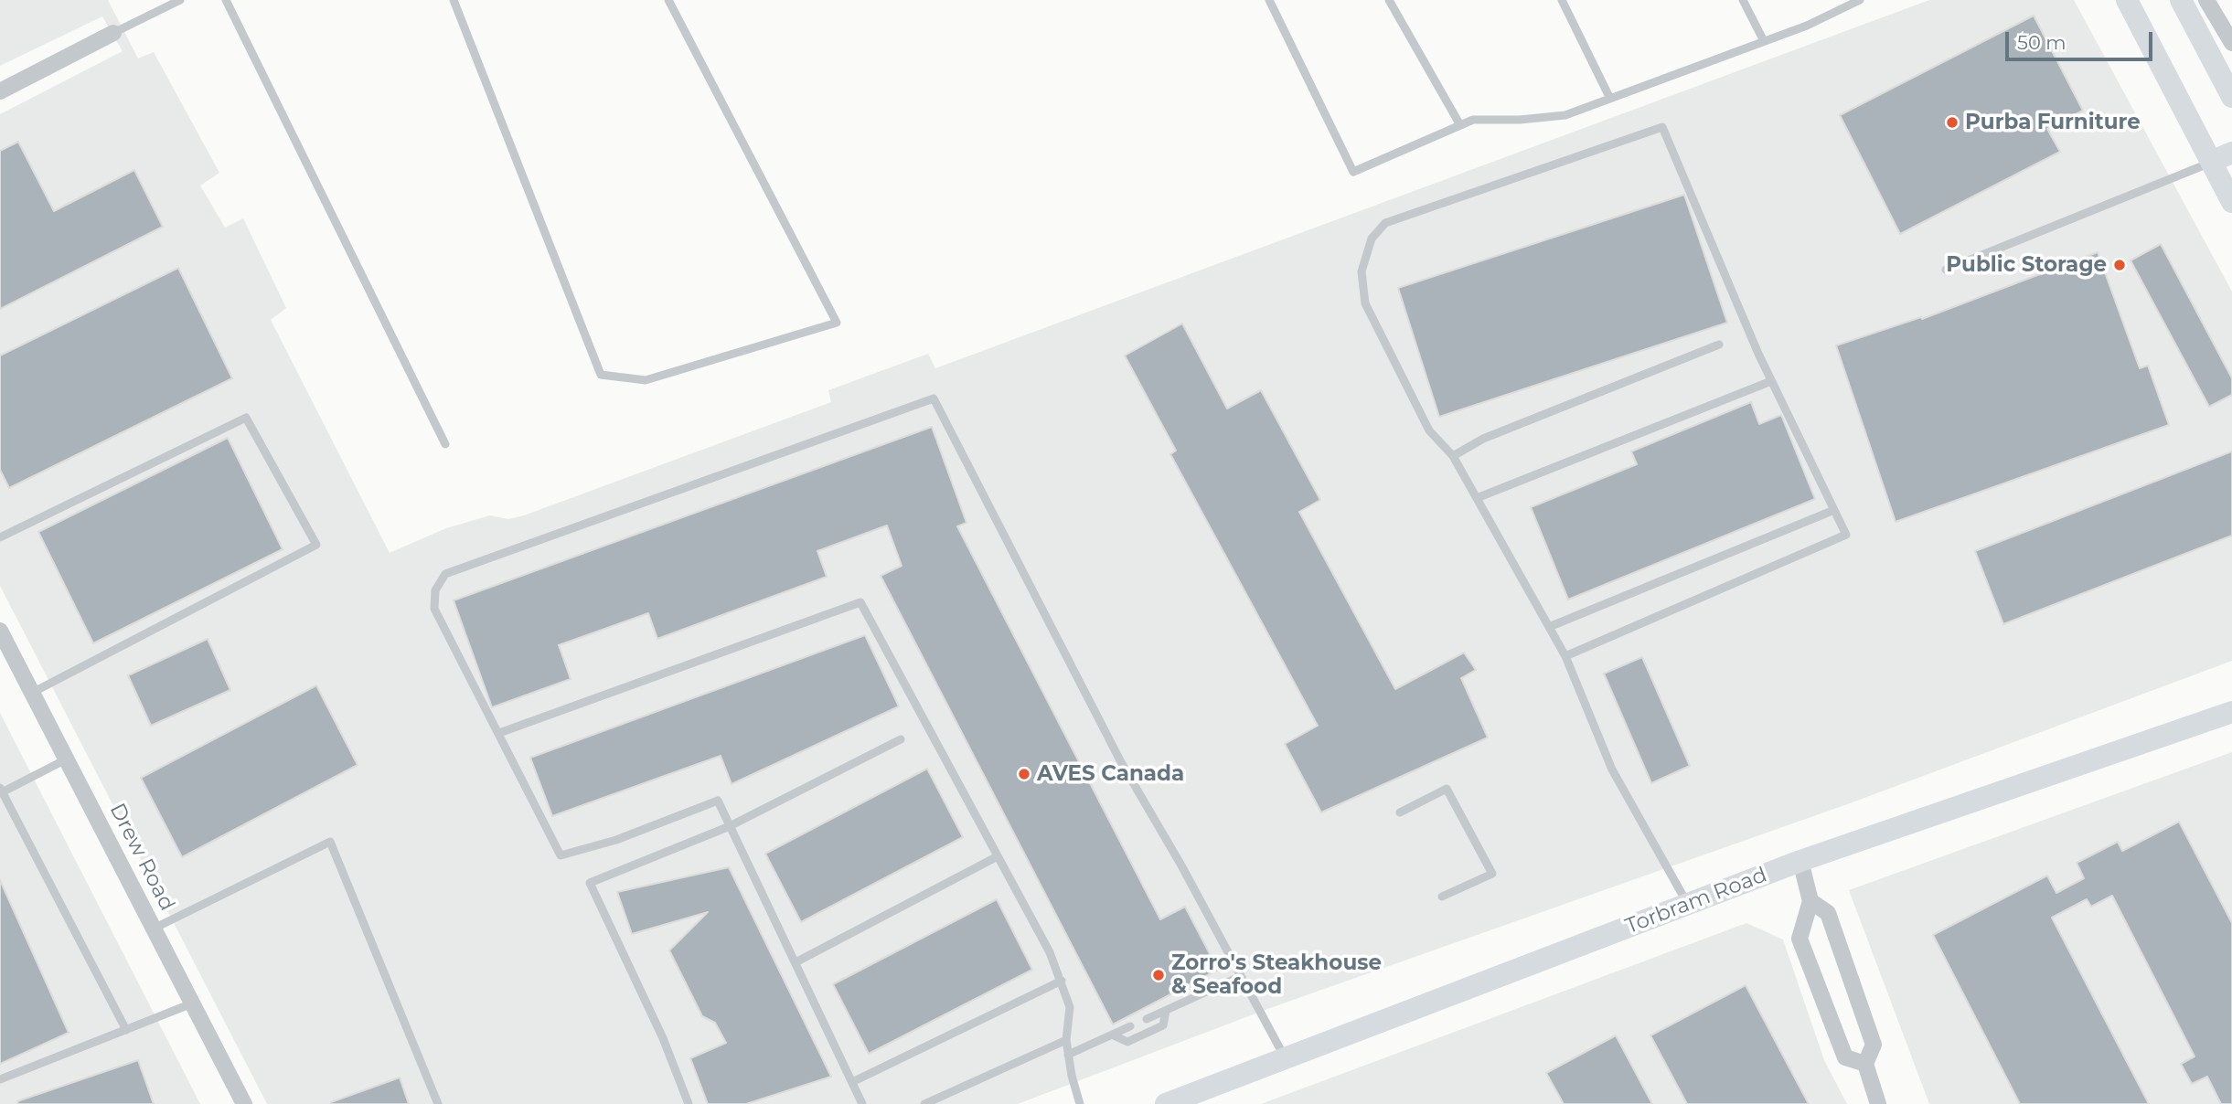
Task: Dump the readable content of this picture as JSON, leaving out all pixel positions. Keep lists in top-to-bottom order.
{
  "streets": {
    "main road": ["Torbram Road"],
    "street": ["Drew Road"]
  },
  "places": [
    "Purba Furniture",
    "Public Storage",
    "AVES Canada",
    "Zorro's Steakhouse & Seafood"
  ],
  "scale_bar": "50 m"
}
